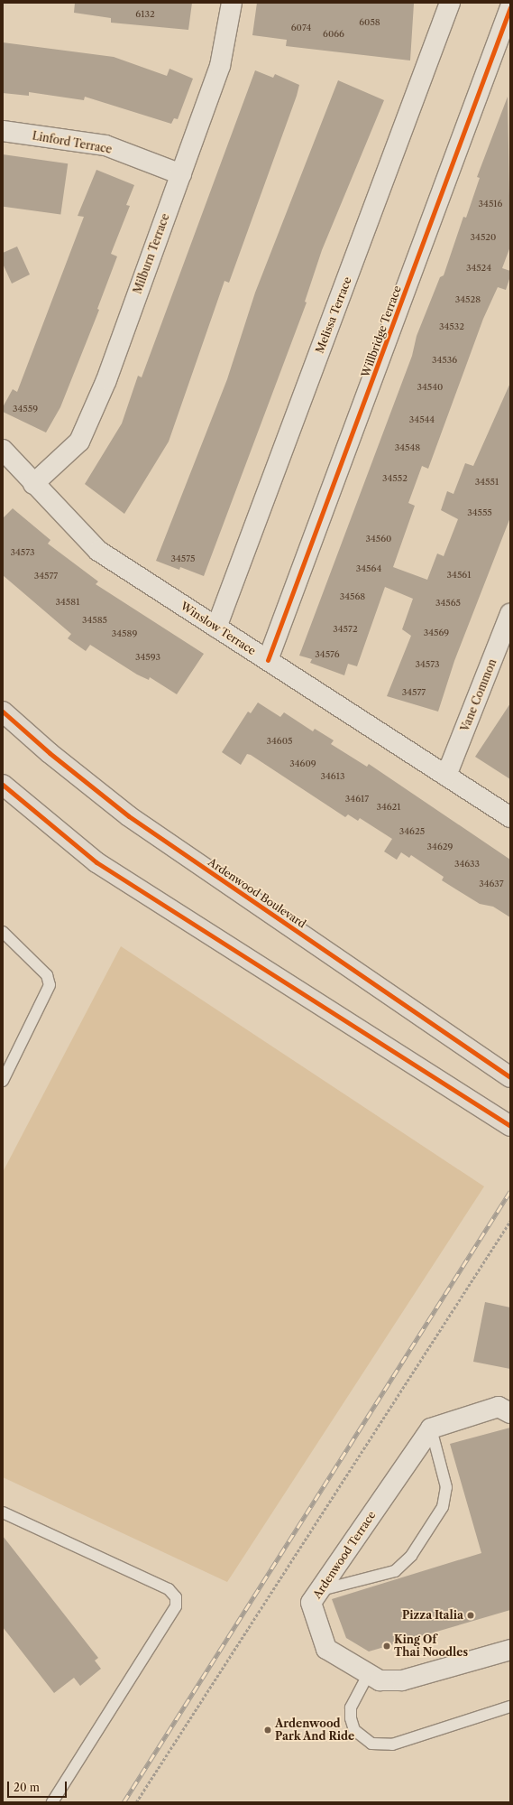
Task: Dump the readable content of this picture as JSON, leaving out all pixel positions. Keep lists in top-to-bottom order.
{
  "streets": {
    "main road": ["Ardenwood Boulevard"],
    "street": [
      "Linford Terrace",
      "Milburn Terrace",
      "Melissa Terrace",
      "Willbridge Terrace",
      "Winslow Terrace",
      "Vane Common",
      "Ardenwood Terrace"
    ]
  },
  "crossings": [
    ["Linford Terrace", "Milburn Terrace"],
    ["Milburn Terrace", "Winslow Terrace"],
    ["Melissa Terrace", "Winslow Terrace"],
    ["Willbridge Terrace", "Winslow Terrace"],
    ["Winslow Terrace", "Vane Common"]
  ],
  "places": ["Pizza Italia", "King Of Thai Noodles", "Ardenwood Park And Ride"],
  "house_numbers": [
    "6132",
    "6058",
    "6074",
    "6066",
    "34516",
    "34520",
    "34524",
    "34528",
    "34532",
    "34536",
    "34540",
    "34559",
    "34544",
    "34548",
    "34552",
    "34551",
    "34555",
    "34560",
    "34573",
    "34575",
    "34564",
    "34561",
    "34577",
    "34568",
    "34581",
    "34565",
    "34585",
    "34572",
    "34569",
    "34589",
    "34576",
    "34593",
    "34573",
    "34577",
    "34605",
    "34609",
    "34613",
    "34617",
    "34621",
    "34625",
    "34629",
    "34633",
    "34637"
  ],
  "scale_bar": "20 m"
}
